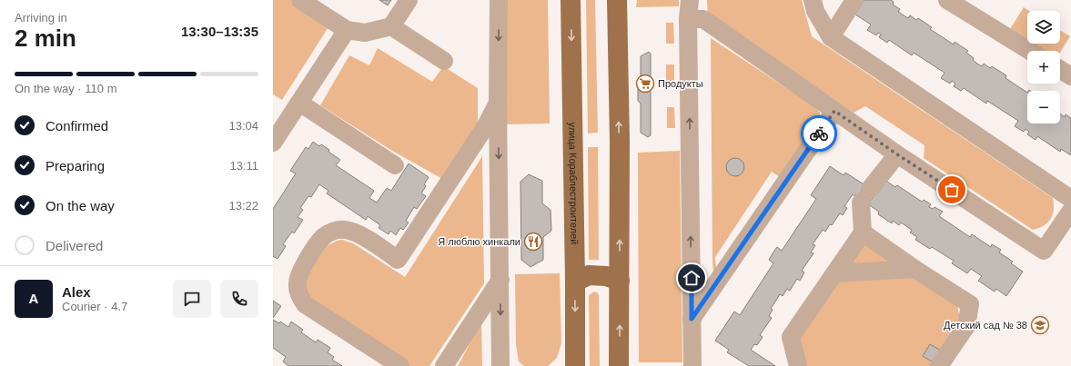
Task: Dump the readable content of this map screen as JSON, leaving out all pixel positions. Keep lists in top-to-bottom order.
{
  "streets": {
    "main road": ["улица Кораблестроителей"]
  },
  "places": {
    "supermarket": ["Продукты"],
    "restaurant": ["Я люблю хинкали"],
    "school or university": ["Детский сад № 38"]
  },
  "page": {
    "heading": ["2 min", "Arriving in", "13:30–13:35"],
    "panel": ["Alex", "Courier · 4.7"],
    "map_buttons": ["+", "−"],
    "bar": "On the way · 110 m",
    "list": [
      ["Confirmed", "13:04"],
      ["Preparing", "13:11"],
      ["On the way", "13:22"],
      "Delivered"
    ],
    "round": "A"
  }
}
